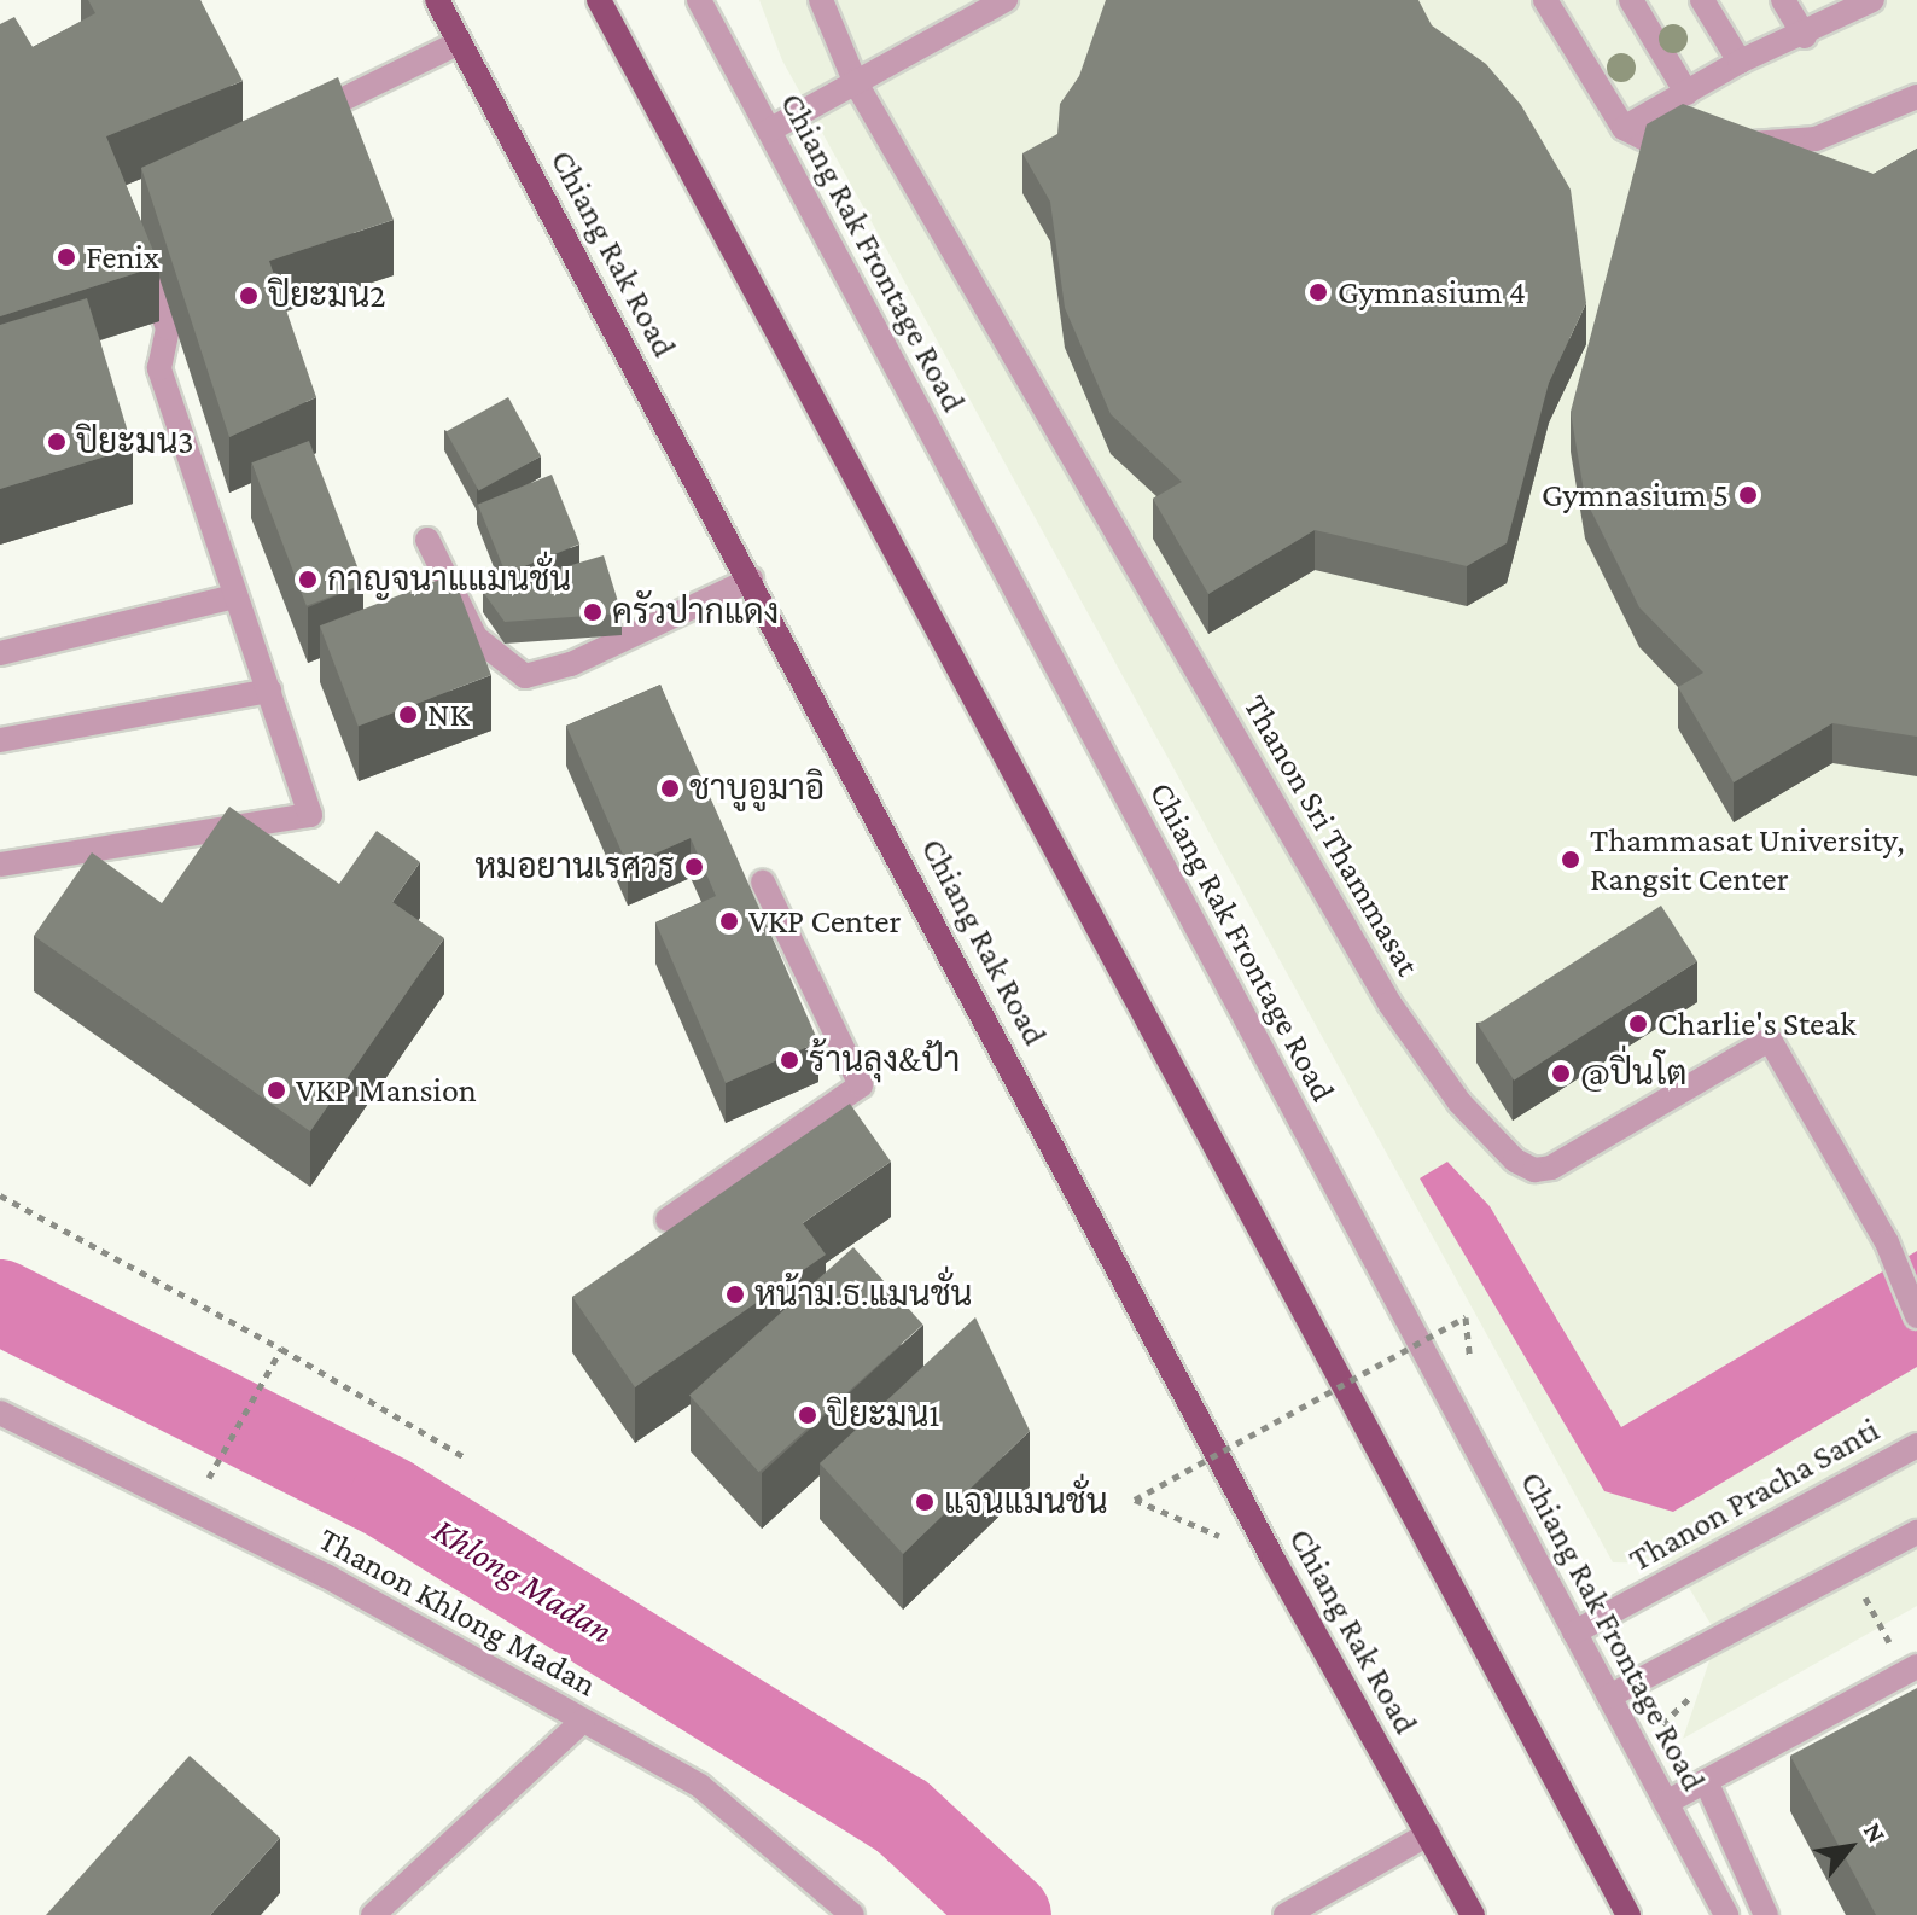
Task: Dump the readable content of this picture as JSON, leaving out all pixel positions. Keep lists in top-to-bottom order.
{
  "streets": {
    "main road": ["Chiang Rak Road"],
    "street": [
      "Chiang Rak Frontage Road",
      "Thanon Sri Thammasat",
      "Thanon Pracha Santi",
      "Thanon Khlong Madan"
    ]
  },
  "crossings": [
    ["Chiang Rak Frontage Road", "Thanon Pracha Santi"]
  ],
  "water": ["Khlong Madan"],
  "places": [
    "Fenix",
    "Gymnasium 4",
    "ปิยะมน2",
    "ปิยะมน3",
    "Gymnasium 5",
    "กาญจนาแแมนชั่น",
    "ครัวปากแดง",
    "NK",
    "ชาบูอูมาอิ",
    "Thammasat University, Rangsit Center",
    "หมอยานเรศวร",
    "VKP Center",
    "Charlie's Steak",
    "ร้านลุง&ป้า",
    "@ปิ่นโต",
    "VKP Mansion",
    "หน้าม.ธ.แมนชั่น",
    "ปิยะมน1",
    "แจนแมนชั่น"
  ],
  "north": "top right"
}
